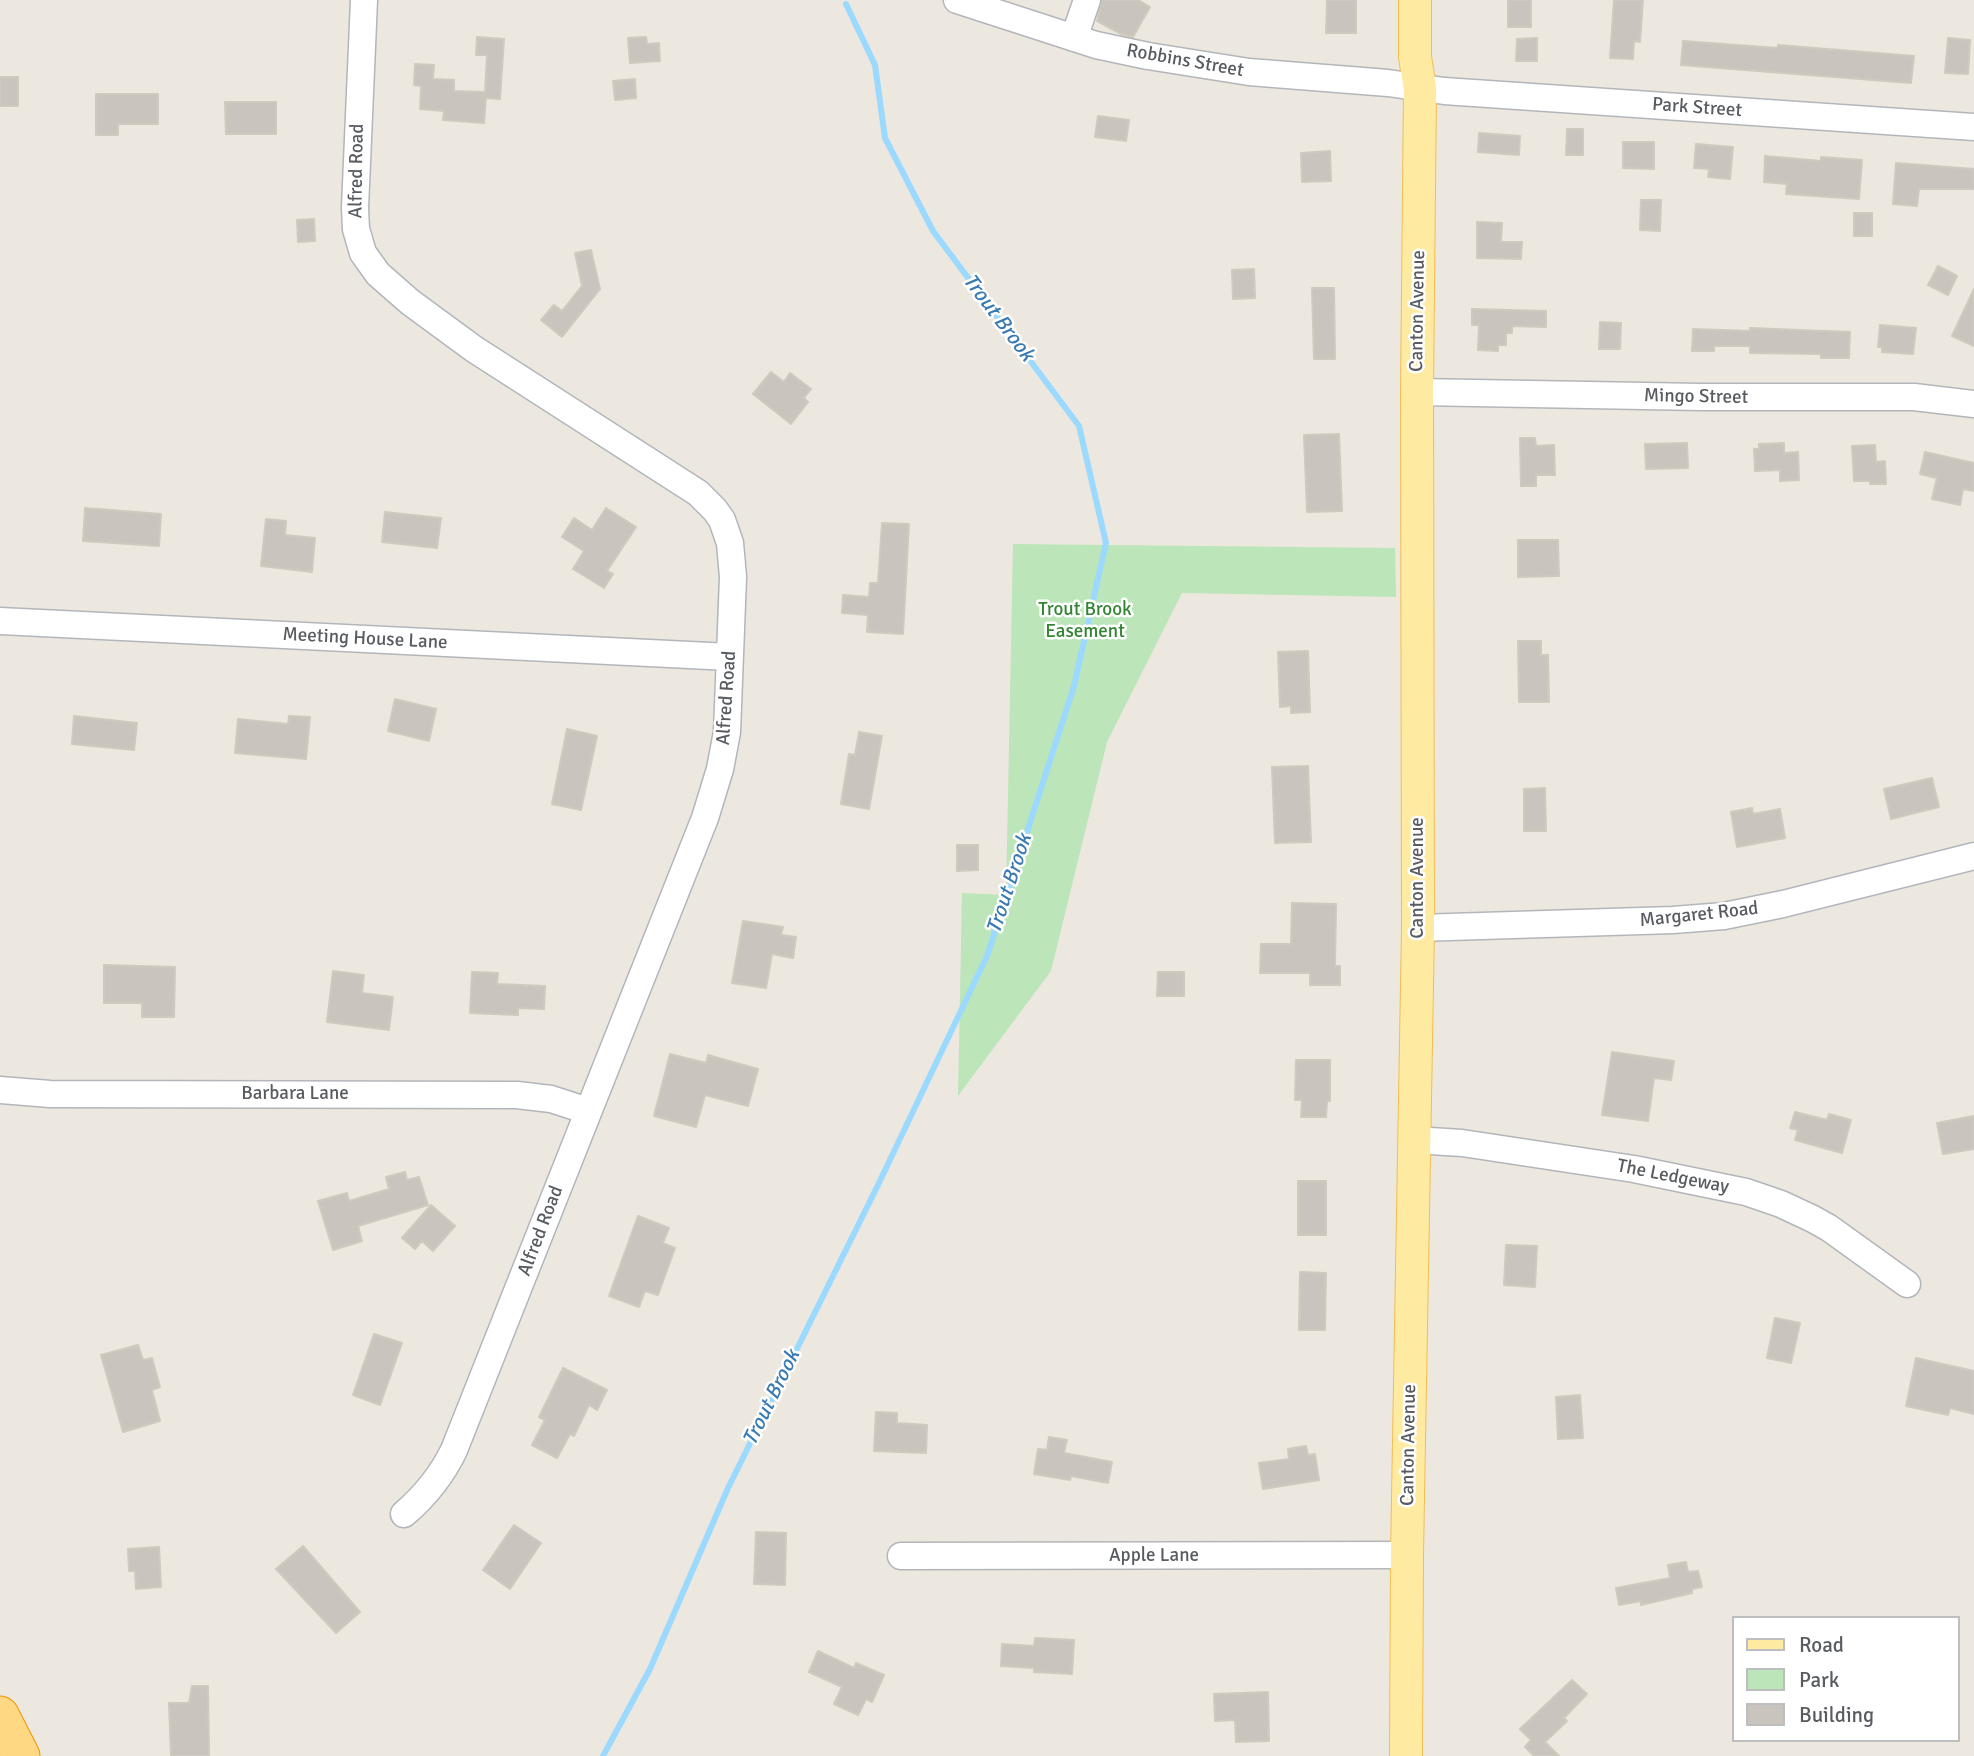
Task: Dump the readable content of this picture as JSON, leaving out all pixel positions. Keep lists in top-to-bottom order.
{
  "streets": {
    "main road": ["Canton Avenue"],
    "street": [
      "Robbins Street",
      "Park Street",
      "Alfred Road",
      "Mingo Street",
      "Meeting House Lane",
      "Margaret Road",
      "Barbara Lane",
      "The Ledgeway",
      "Apple Lane"
    ]
  },
  "crossings": [
    ["Robbins Street", "Park Street"],
    ["Robbins Street", "Canton Avenue"],
    ["Park Street", "Canton Avenue"],
    ["Alfred Road", "Meeting House Lane"],
    ["Alfred Road", "Barbara Lane"],
    ["Canton Avenue", "Mingo Street"],
    ["Canton Avenue", "Margaret Road"],
    ["Canton Avenue", "The Ledgeway"],
    ["Canton Avenue", "Apple Lane"]
  ],
  "water": ["Trout Brook"],
  "parks": ["Trout Brook Easement"],
  "legend": ["Road", "Park", "Building"]
}
